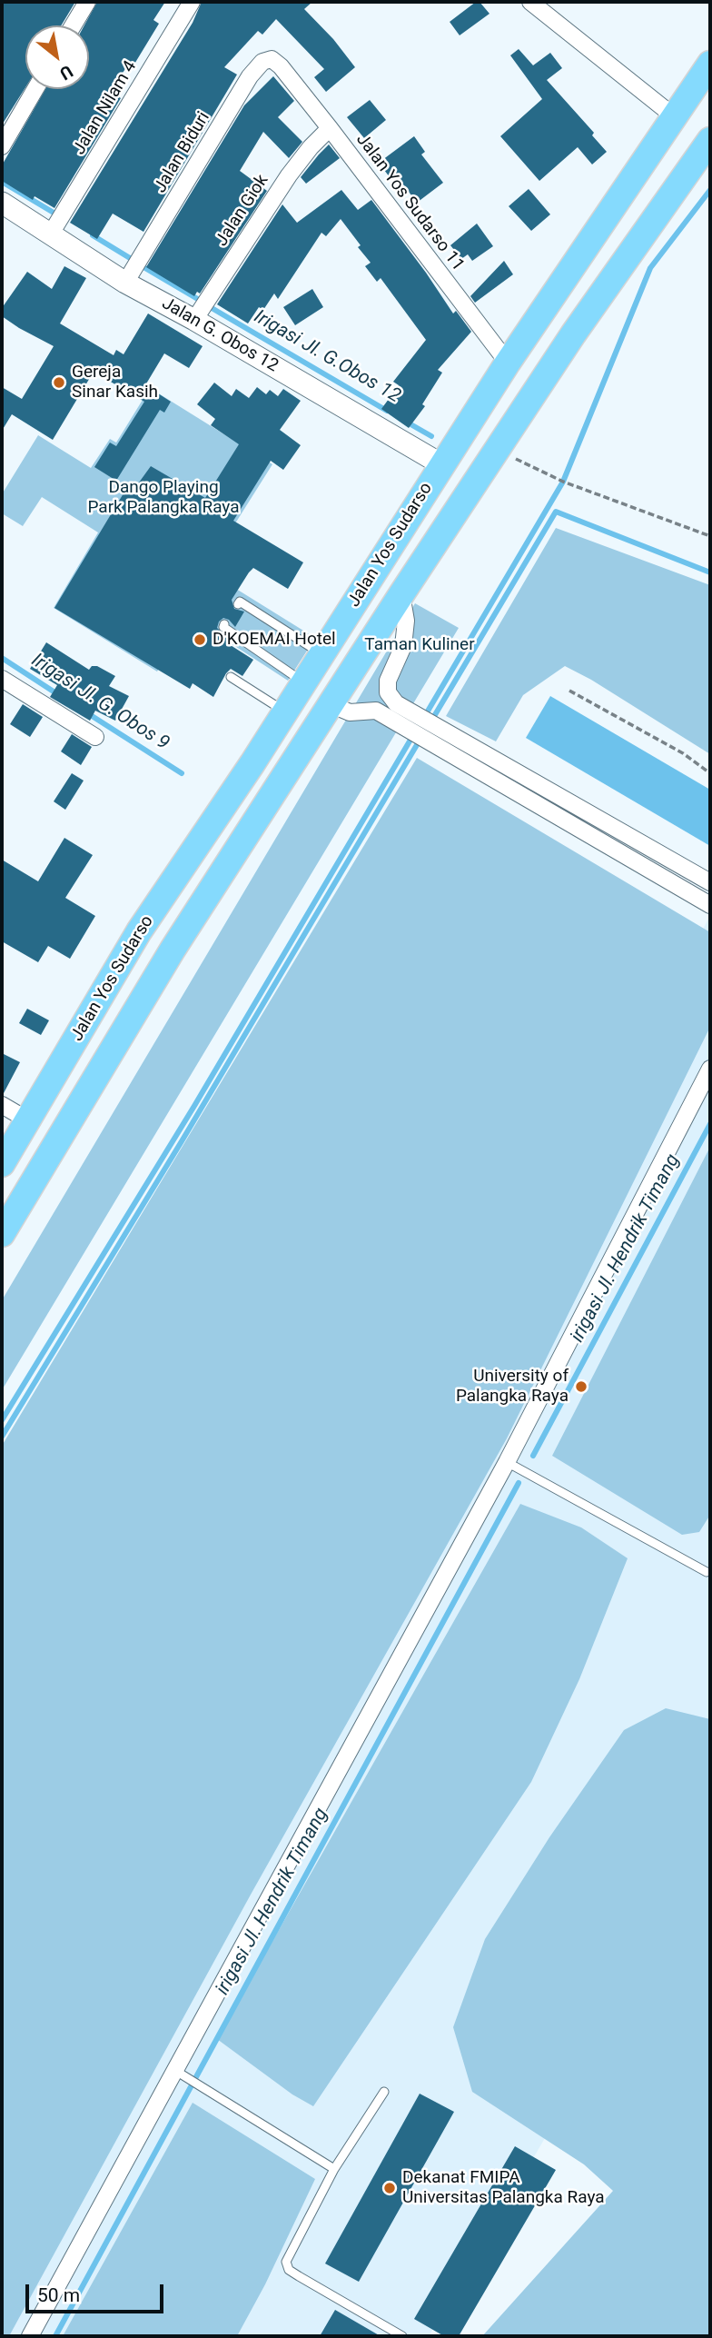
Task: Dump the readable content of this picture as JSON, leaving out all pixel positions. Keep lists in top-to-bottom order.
{
  "streets": {
    "main road": ["Jalan Yos Sudarso"],
    "street": [
      "Jalan Nilam 4",
      "Jalan Biduri",
      "Jalan Yos Sudarso 11",
      "Jalan Giok",
      "Jalan G. Obos 12"
    ]
  },
  "crossings": [
    ["Jalan Nilam 4", "Jalan G. Obos 12"],
    ["Jalan Biduri", "Jalan Yos Sudarso 11"],
    ["Jalan Biduri", "Jalan G. Obos 12"],
    ["Jalan Yos Sudarso 11", "Jalan Giok"],
    ["Jalan Yos Sudarso 11", "Jalan Yos Sudarso"],
    ["Jalan Giok", "Jalan G. Obos 12"],
    ["Jalan G. Obos 12", "Jalan Yos Sudarso"]
  ],
  "water": ["Irigasi Jl. G.Obos 12", "Irigasi Jl. G. Obos 9", "irigasi Jl. Hendrik Timang"],
  "parks": ["Dango Playing Park Palangka Raya", "Taman Kuliner"],
  "places": [
    "Gereja Sinar Kasih",
    "D'KOEMAI Hotel",
    "University of Palangka Raya",
    "Dekanat FMIPA Universitas Palangka Raya"
  ],
  "scale_bar": "50 m",
  "north": "bottom right"
}
